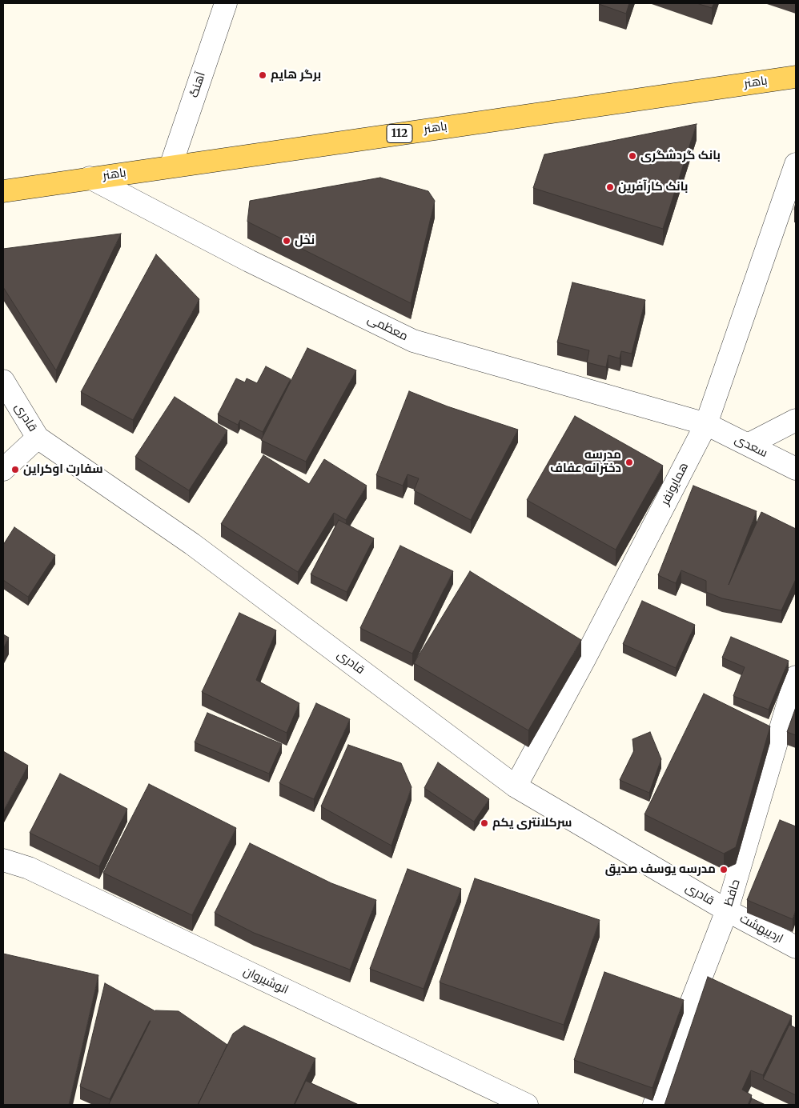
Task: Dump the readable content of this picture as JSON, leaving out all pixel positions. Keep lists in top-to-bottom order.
{
  "streets": {
    "main road": ["باهنر", "112"],
    "street": [
      "آهنگ",
      "معظمی",
      "قادری",
      "سعدی",
      "همایونفر",
      "حافظ",
      "اردیبهشت",
      "انوشیروان"
    ]
  },
  "crossings": [
    ["باهنر", "آهنگ"],
    ["باهنر", "معظمی"],
    ["معظمی", "سعدی"],
    ["معظمی", "همایونفر"],
    ["قادری", "همایونفر"],
    ["قادری", "حافظ"],
    ["قادری", "اردیبهشت"],
    ["سعدی", "همایونفر"],
    ["حافظ", "اردیبهشت"]
  ],
  "places": [
    "برگر هایم",
    "بانک گردشگری",
    "بانک کارآفرین",
    "نخل",
    "مدرسه دخترانه عفاف",
    "سفارت اوکراین",
    "سرکلانتری یکم",
    "مدرسه یوسف صدیق"
  ]
}
